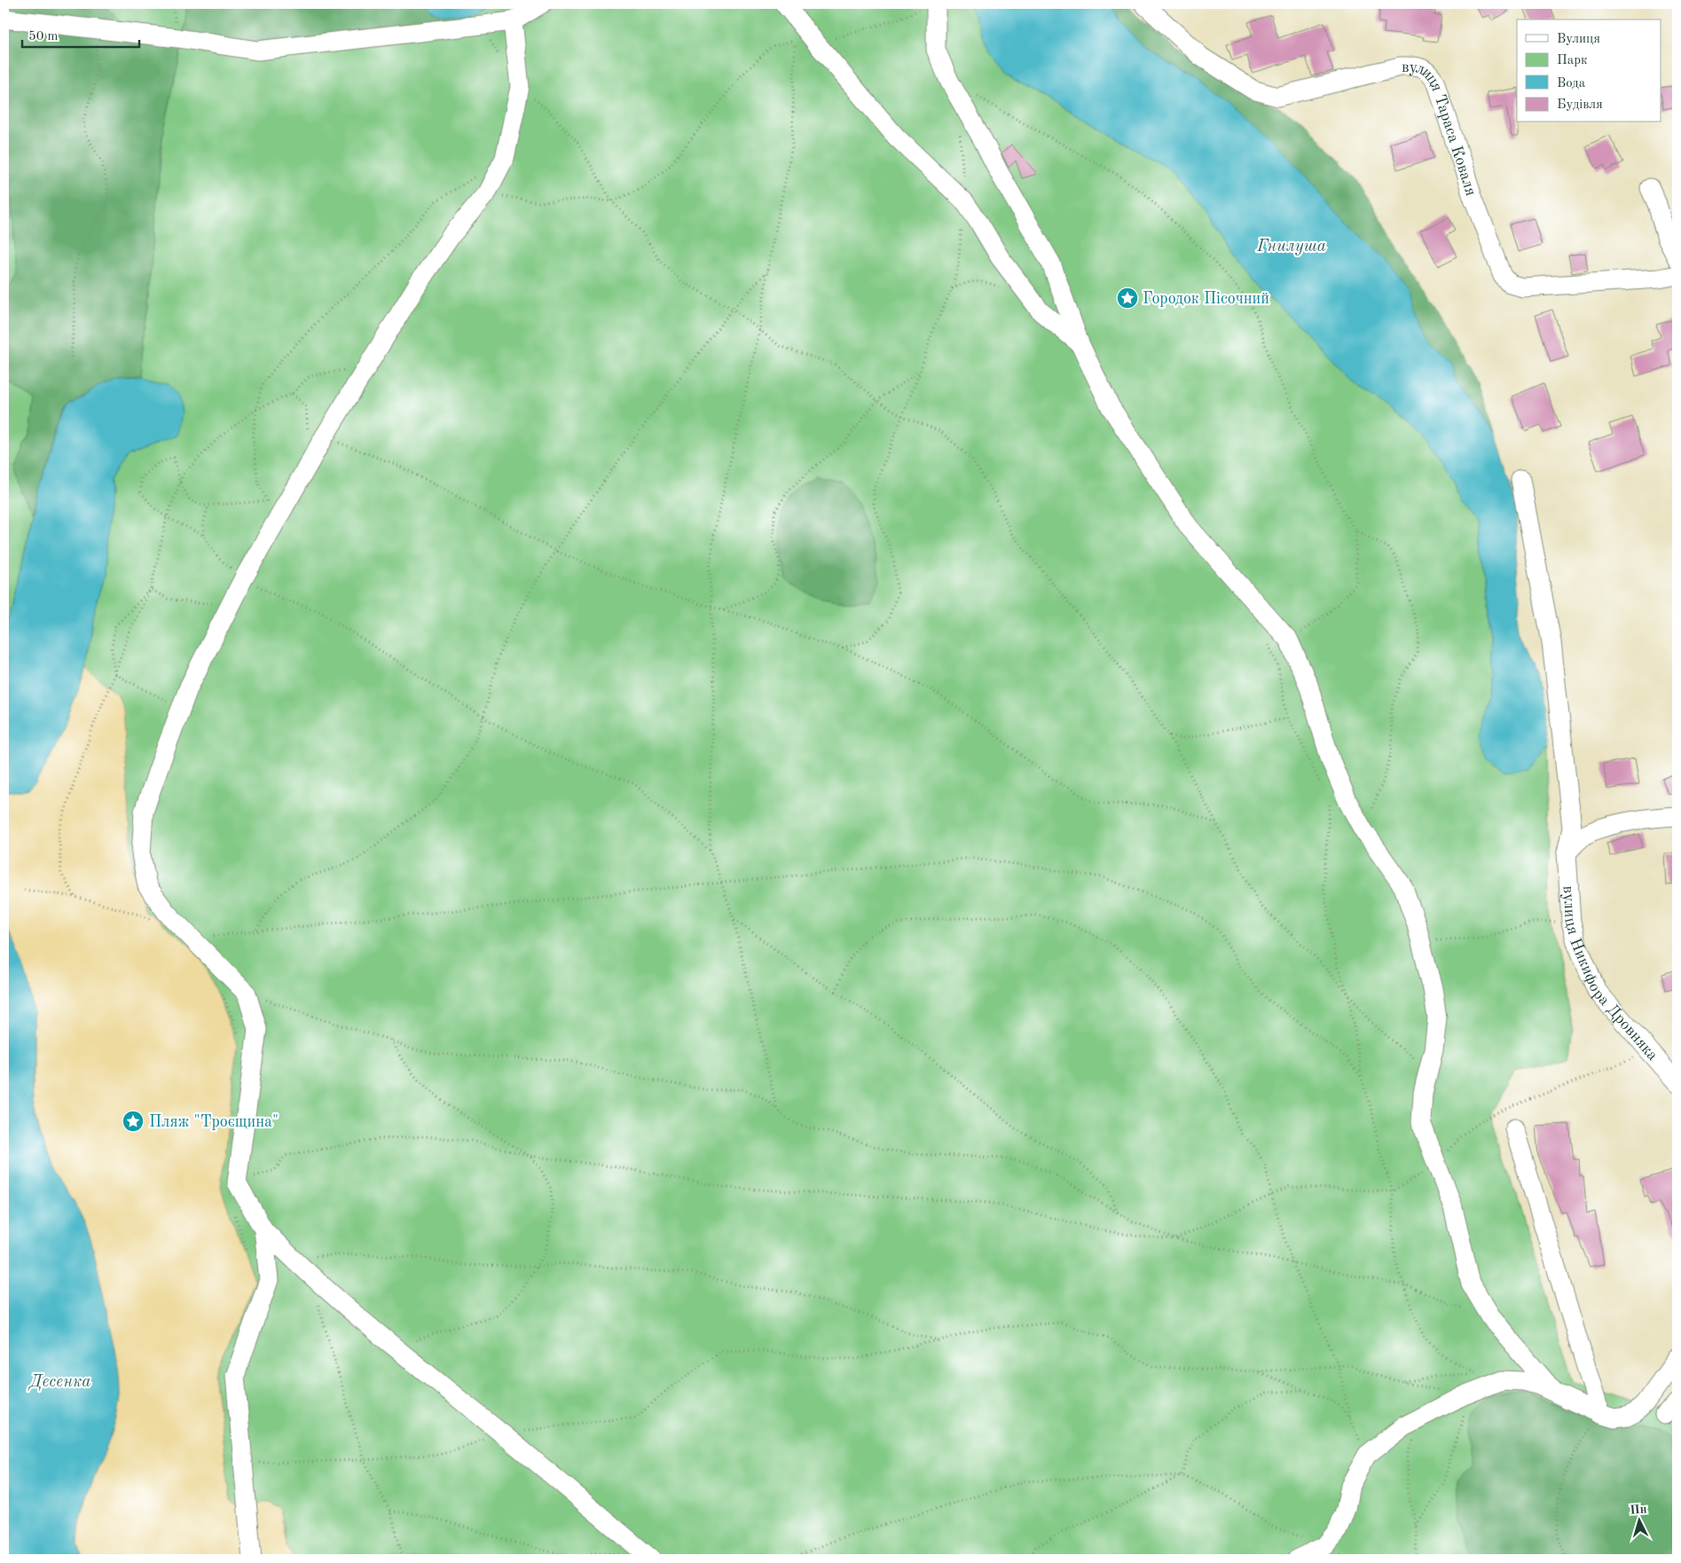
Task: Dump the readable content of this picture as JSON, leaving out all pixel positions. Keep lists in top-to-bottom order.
{
  "streets": {
    "street": ["вулиця Тараса Коваля", "вулиця Никифора Дровняка"]
  },
  "water": ["Гнилуша", "Десенка"],
  "places": {
    "place": ["Городок Пісочний", "Пляж \"Троєщина\""]
  },
  "legend": [
    "Вулиця",
    "Парк",
    "Вода",
    "Будівля"
  ],
  "scale_bar": "50 m",
  "north": "top"
}
